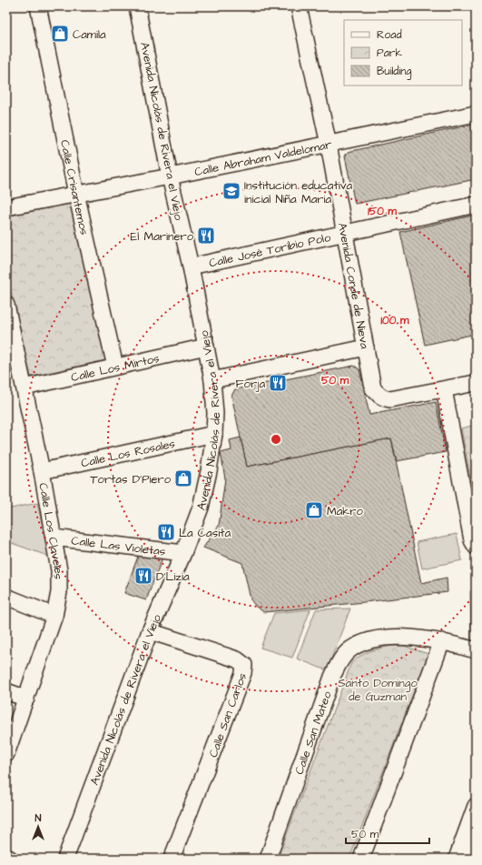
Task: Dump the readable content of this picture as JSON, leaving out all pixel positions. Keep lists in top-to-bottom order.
{
  "streets": {
    "street": [
      "Avenida Nicolás de Rivera el Viejo",
      "Calle Abraham Valdelomar",
      "Calle Crisantemos",
      "Calle José Toribio Polo",
      "Avenida Conde de Nieva",
      "Calle Los Mirtos",
      "Calle Los Rosales",
      "Calle Los Claveles",
      "Calle Las Violetas",
      "Calle San Carlos",
      "Calle San Mateo"
    ]
  },
  "crossings": [
    ["Avenida Nicolás de Rivera el Viejo", "Calle Abraham Valdelomar"],
    ["Avenida Nicolás de Rivera el Viejo", "Calle José Toribio Polo"],
    ["Avenida Nicolás de Rivera el Viejo", "Calle Los Mirtos"],
    ["Avenida Nicolás de Rivera el Viejo", "Calle Los Rosales"],
    ["Avenida Nicolás de Rivera el Viejo", "Calle Las Violetas"],
    ["Avenida Nicolás de Rivera el Viejo", "Calle San Carlos"],
    ["Calle Abraham Valdelomar", "Calle Crisantemos"],
    ["Calle Abraham Valdelomar", "Avenida Conde de Nieva"],
    ["Calle Crisantemos", "Calle Los Mirtos"],
    ["Calle José Toribio Polo", "Avenida Conde de Nieva"],
    ["Calle Los Mirtos", "Calle Los Claveles"],
    ["Calle Los Rosales", "Calle Los Claveles"],
    ["Calle Los Claveles", "Calle Las Violetas"]
  ],
  "parks": ["Santo Domingo de Guzman"],
  "places": {
    "shop": ["Camila", "Tortas D'Piero", "Makro"],
    "school or university": ["Institución educativa inicial Niña Maria"],
    "restaurant": [
      "El Marinero",
      "Forja",
      "La Casita",
      "D'Lizia"
    ]
  },
  "legend": ["Road", "Park", "Building"],
  "scale_bar": "50 m",
  "north": "top",
  "rings": ["150 m", "100 m", "50 m"]
}
